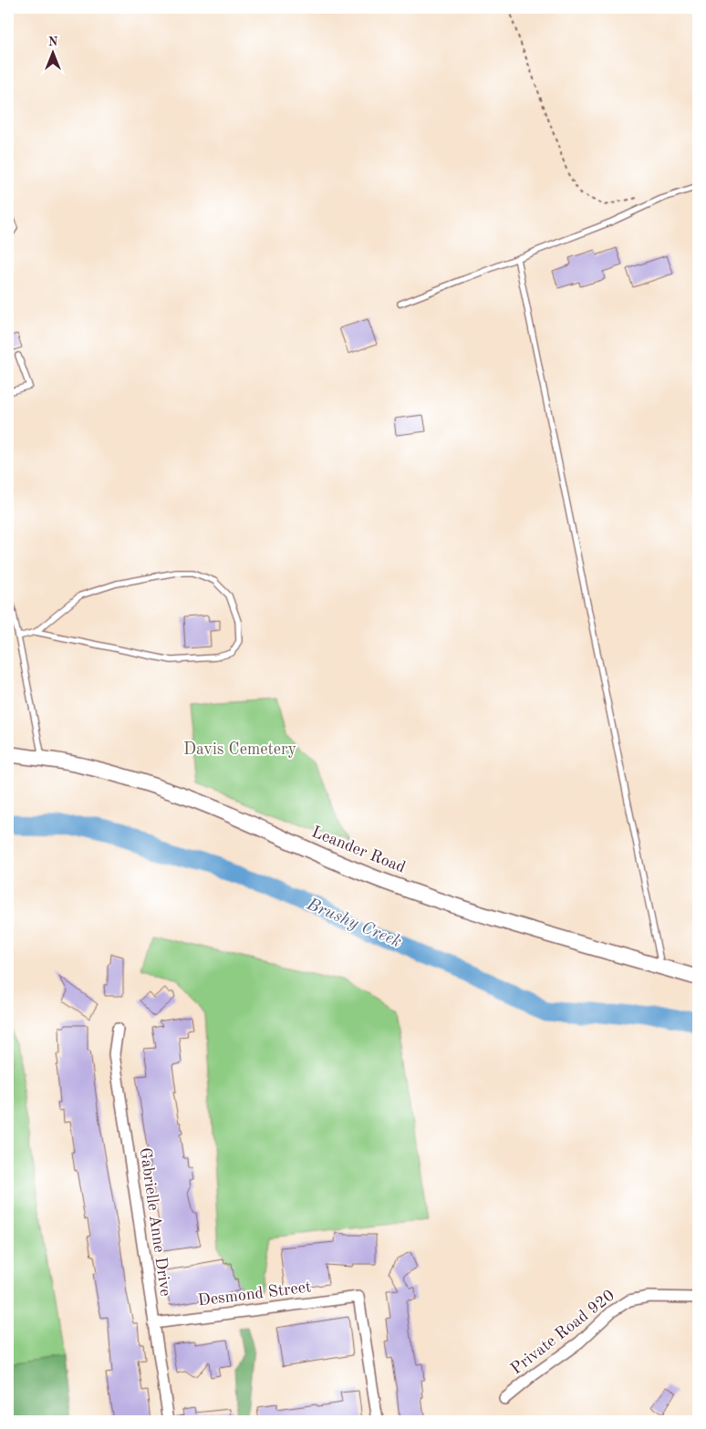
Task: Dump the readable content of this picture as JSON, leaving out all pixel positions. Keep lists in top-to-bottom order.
{
  "streets": {
    "main road": ["Leander Road"],
    "street": ["Gabrielle Anne Drive", "Desmond Street", "Private Road 920"]
  },
  "crossings": [
    ["Gabrielle Anne Drive", "Desmond Street"]
  ],
  "water": ["Brushy Creek"],
  "parks": ["Davis Cemetery"],
  "north": "top"
}
